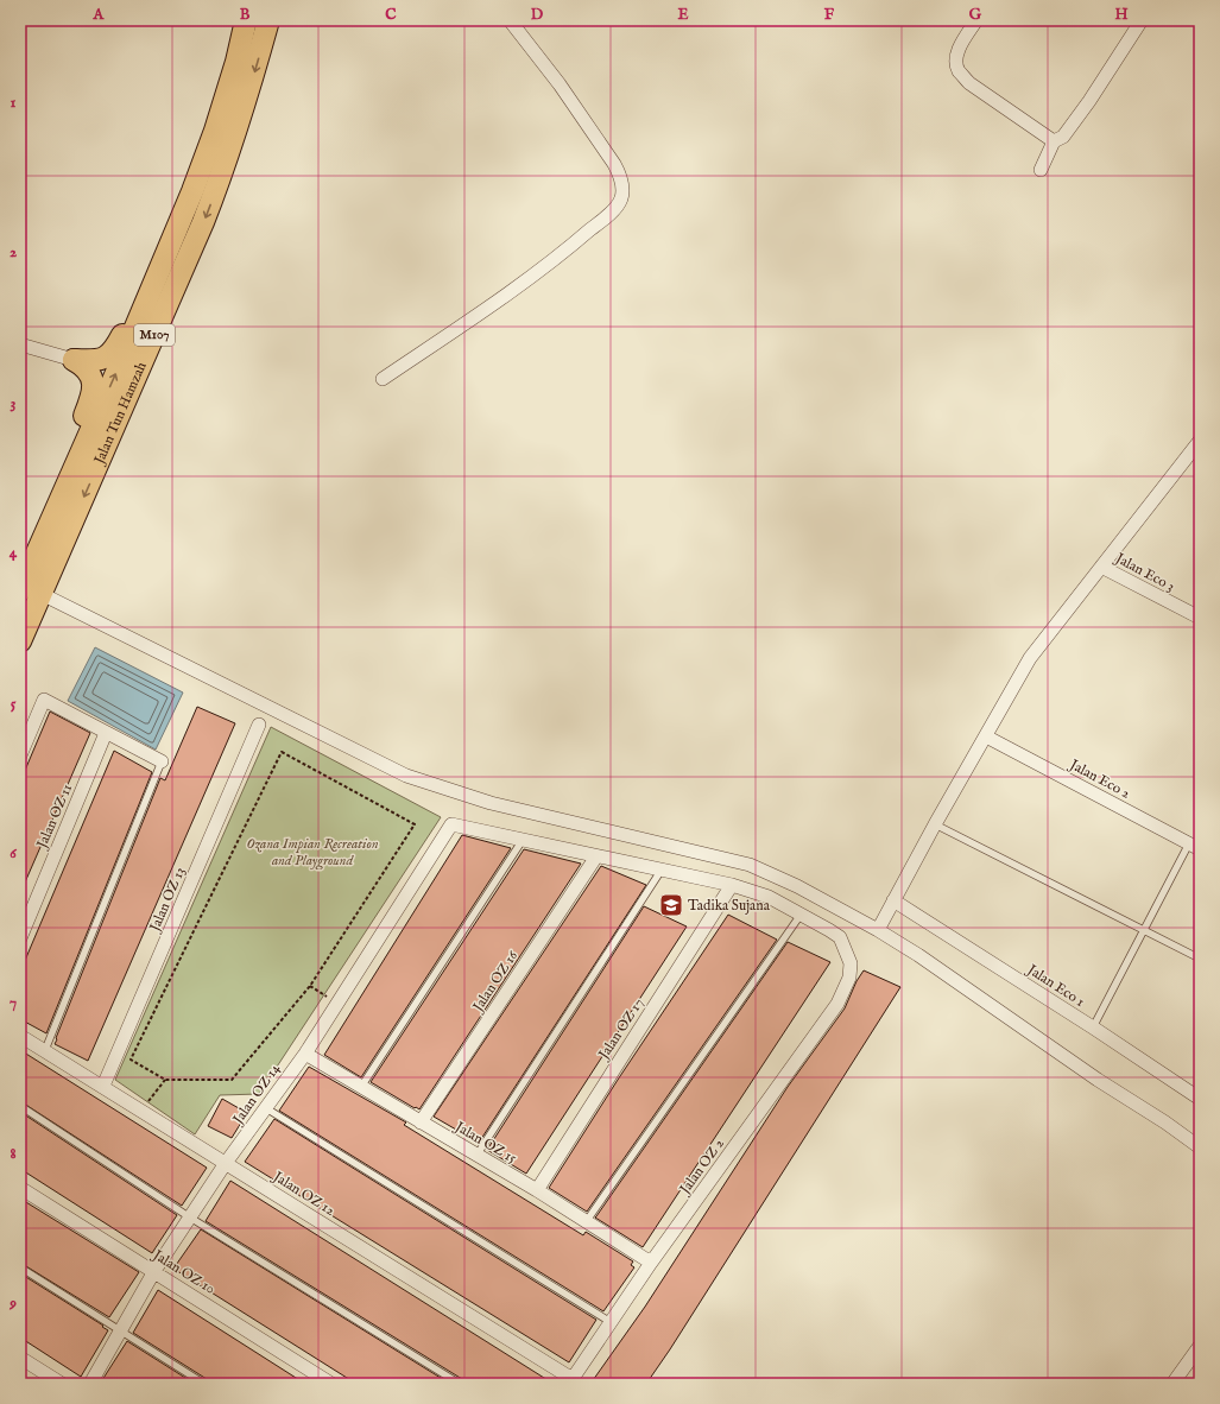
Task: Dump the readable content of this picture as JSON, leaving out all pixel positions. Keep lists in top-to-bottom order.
{
  "streets": {
    "main road": ["M107", "Jalan Tun Hamzah"],
    "street": [
      "Jalan Eco 3",
      "Jalan Eco 2",
      "Jalan OZ 11",
      "Jalan OZ 13",
      "Jalan OZ 16",
      "Jalan Eco 1",
      "Jalan OZ 17",
      "Jalan OZ 14",
      "Jalan OZ 15",
      "Jalan OZ 2",
      "Jalan OZ 12",
      "Jalan OZ 10"
    ]
  },
  "crossings": [
    ["Jalan OZ 13", "Jalan OZ 12"],
    ["Jalan OZ 16", "Jalan OZ 15"],
    ["Jalan OZ 17", "Jalan OZ 15"],
    ["Jalan OZ 14", "Jalan OZ 15"],
    ["Jalan OZ 14", "Jalan OZ 12"],
    ["Jalan OZ 14", "Jalan OZ 10"],
    ["Jalan OZ 15", "Jalan OZ 2"],
    ["Jalan OZ 2", "Jalan OZ 12"]
  ],
  "parks": ["Ozana Impian Recreation and Playground"],
  "places": {
    "school or university": ["Tadika Sujana"]
  },
  "grid": {
    "columns": [
      "A",
      "B",
      "C",
      "D",
      "E",
      "F",
      "G",
      "H"
    ],
    "rows": [
      "1",
      "2",
      "3",
      "4",
      "5",
      "6",
      "7",
      "8",
      "9"
    ]
  }
}
